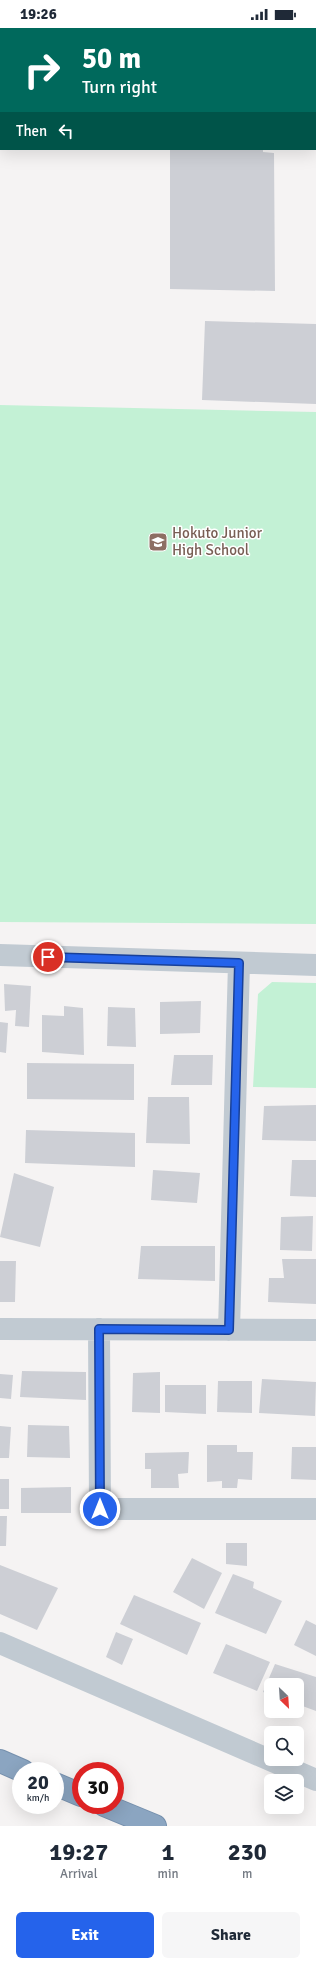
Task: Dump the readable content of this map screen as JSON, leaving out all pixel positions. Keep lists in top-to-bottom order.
{
  "places": {
    "school or university": ["Hokuto Junior High School"]
  },
  "north": "bottom right",
  "page": {
    "status": "19:26",
    "turn": ["50 m", "Turn right"],
    "then": "Then",
    "speed": "20 km/h",
    "limit": "30",
    "eta": [
      "19:27",
      "Arrival",
      "1",
      "min",
      "230",
      "m"
    ],
    "buttons": ["Exit", "Share"]
  }
}
